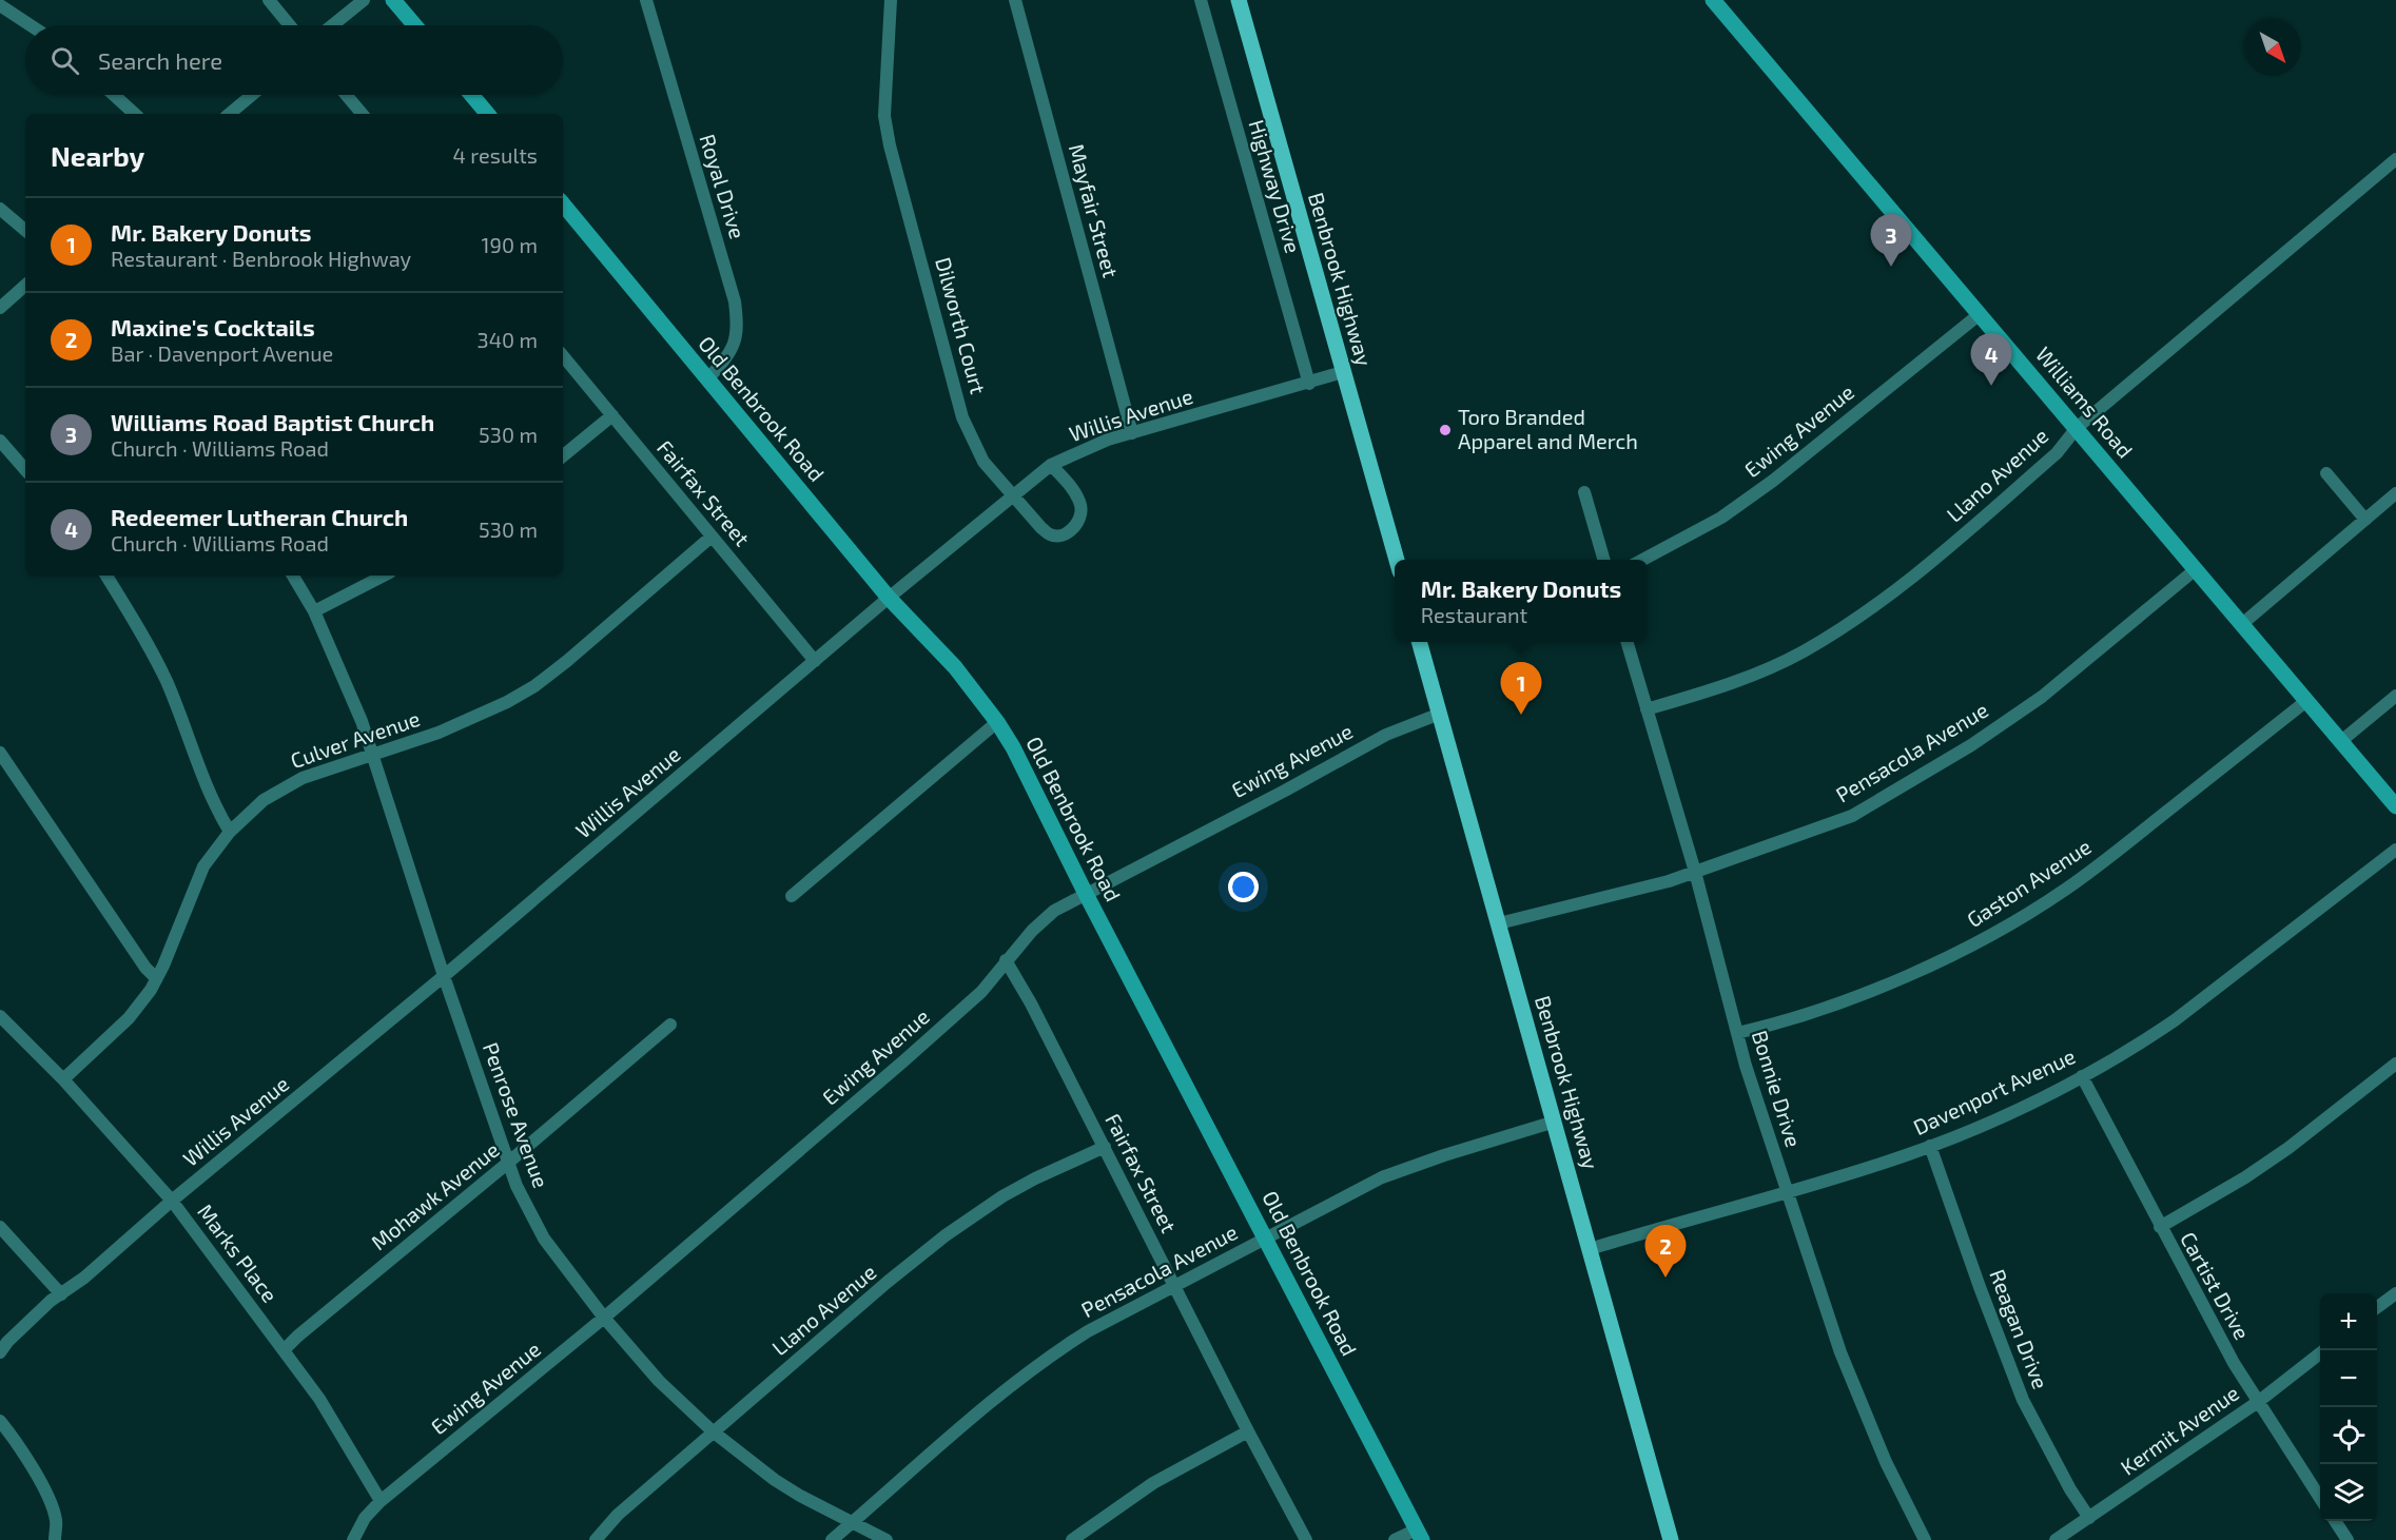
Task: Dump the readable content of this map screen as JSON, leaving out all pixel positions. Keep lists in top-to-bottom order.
{
  "streets": {
    "main road": ["Benbrook Highway"],
    "street": [
      "Royal Drive",
      "Highway Drive",
      "Mayfair Street",
      "Dilworth Court",
      "Williams Road",
      "Old Benbrook Road",
      "Willis Avenue",
      "Ewing Avenue",
      "Llano Avenue",
      "Fairfax Street",
      "Culver Avenue",
      "Pensacola Avenue",
      "Gaston Avenue",
      "Bonnie Drive",
      "Davenport Avenue",
      "Penrose Avenue",
      "Mohawk Avenue",
      "Marks Place",
      "Cartist Drive",
      "Reagan Drive",
      "Kermit Avenue"
    ]
  },
  "crossings": [
    ["Royal Drive", "Old Benbrook Road"],
    ["Highway Drive", "Willis Avenue"],
    ["Mayfair Street", "Willis Avenue"],
    ["Benbrook Highway", "Willis Avenue"],
    ["Benbrook Highway", "Ewing Avenue"],
    ["Benbrook Highway", "Pensacola Avenue"],
    ["Benbrook Highway", "Davenport Avenue"],
    ["Dilworth Court", "Willis Avenue"],
    ["Williams Road", "Ewing Avenue"],
    ["Williams Road", "Llano Avenue"],
    ["Williams Road", "Pensacola Avenue"],
    ["Williams Road", "Gaston Avenue"],
    ["Old Benbrook Road", "Willis Avenue"],
    ["Old Benbrook Road", "Ewing Avenue"],
    ["Old Benbrook Road", "Pensacola Avenue"],
    ["Willis Avenue", "Fairfax Street"],
    ["Willis Avenue", "Penrose Avenue"],
    ["Willis Avenue", "Marks Place"],
    ["Ewing Avenue", "Fairfax Street"],
    ["Ewing Avenue", "Penrose Avenue"],
    ["Ewing Avenue", "Marks Place"],
    ["Llano Avenue", "Fairfax Street"],
    ["Llano Avenue", "Bonnie Drive"],
    ["Llano Avenue", "Penrose Avenue"],
    ["Fairfax Street", "Culver Avenue"],
    ["Fairfax Street", "Pensacola Avenue"],
    ["Culver Avenue", "Penrose Avenue"],
    ["Culver Avenue", "Marks Place"],
    ["Pensacola Avenue", "Bonnie Drive"],
    ["Pensacola Avenue", "Penrose Avenue"],
    ["Gaston Avenue", "Bonnie Drive"],
    ["Bonnie Drive", "Davenport Avenue"],
    ["Davenport Avenue", "Cartist Drive"],
    ["Davenport Avenue", "Reagan Drive"],
    ["Penrose Avenue", "Mohawk Avenue"],
    ["Mohawk Avenue", "Marks Place"],
    ["Cartist Drive", "Kermit Avenue"],
    ["Reagan Drive", "Kermit Avenue"]
  ],
  "places": ["Toro Branded Apparel and Merch"],
  "north": "bottom right",
  "page": {
    "search": "Search here",
    "heading": ["Nearby", "4 results"],
    "list": [
      {
        "mark": "1",
        "name": "Mr. Bakery Donuts",
        "note": "Restaurant · Benbrook Highway",
        "value": "190 m"
      },
      {
        "mark": "2",
        "name": "Maxine's Cocktails",
        "note": "Bar · Davenport Avenue",
        "value": "340 m"
      },
      {
        "mark": "3",
        "name": "Williams Road Baptist Church",
        "note": "Church · Williams Road",
        "value": "530 m"
      },
      {
        "mark": "4",
        "name": "Redeemer Lutheran Church",
        "note": "Church · Williams Road",
        "value": "530 m"
      }
    ],
    "pins": [
      "3",
      "4",
      "1",
      "2"
    ],
    "popup": ["Mr. Bakery Donuts", "Restaurant"],
    "map_buttons": ["+", "−"]
  }
}
